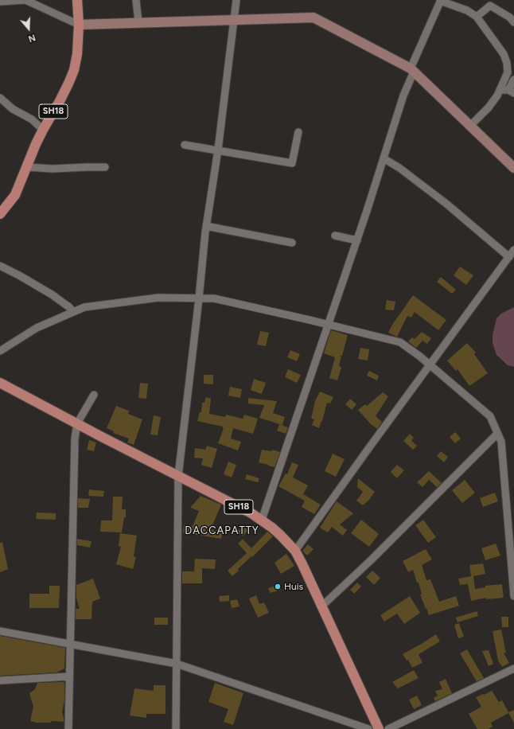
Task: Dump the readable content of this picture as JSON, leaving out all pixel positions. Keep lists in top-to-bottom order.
{
  "streets": {
    "main road": ["SH18"]
  },
  "districts": ["DACCAPATTY"],
  "places": ["Huis"],
  "north": "bottom"
}
